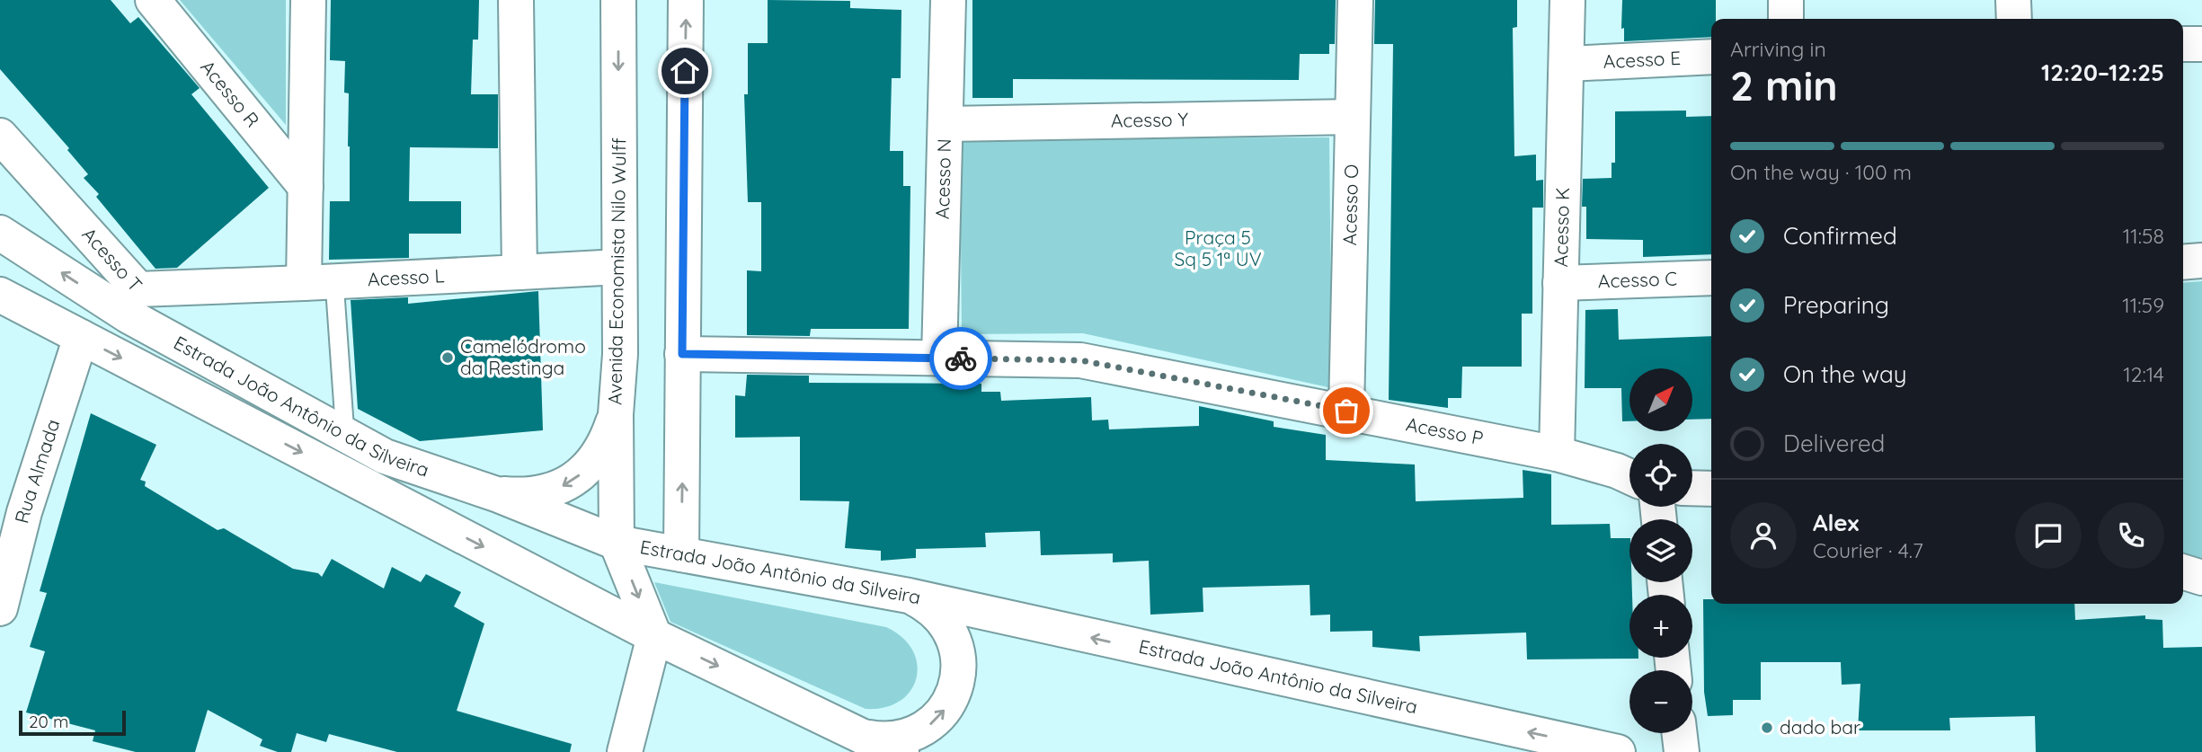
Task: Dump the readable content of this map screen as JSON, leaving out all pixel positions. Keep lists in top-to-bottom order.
{
  "streets": {
    "street": [
      "Acesso E",
      "Acesso R",
      "Acesso Y",
      "Acesso N",
      "Acesso O",
      "Acesso K",
      "Acesso T",
      "Avenida Economista Nilo Wulff",
      "Acesso L",
      "Acesso C",
      "Estrada João Antônio da Silveira",
      "Acesso P",
      "Rua Almada"
    ]
  },
  "crossings": [
    ["Acesso E", "Acesso K"],
    ["Acesso Y", "Acesso N"],
    ["Acesso Y", "Acesso O"],
    ["Acesso N", "Acesso P"],
    ["Acesso O", "Acesso P"],
    ["Acesso K", "Acesso C"],
    ["Acesso K", "Acesso P"],
    ["Acesso T", "Acesso L"],
    ["Acesso T", "Estrada João Antônio da Silveira"],
    ["Avenida Economista Nilo Wulff", "Acesso L"],
    ["Avenida Economista Nilo Wulff", "Estrada João Antônio da Silveira"]
  ],
  "one_way": ["Estrada João Antônio da Silveira"],
  "parks": ["Praça 5 Sq 5 1ª UV"],
  "places": ["Camelódromo da Restinga", "dado bar"],
  "scale_bar": "20 m",
  "north": "top right",
  "page": {
    "heading": ["2 min", "Arriving in", "12:20–12:25"],
    "panel": ["Alex", "Courier · 4.7"],
    "bar": "On the way · 100 m",
    "list": [
      ["Confirmed", "11:58"],
      ["Preparing", "11:59"],
      ["On the way", "12:14"],
      "Delivered"
    ],
    "map_buttons": ["+", "−"],
    "scale": "20 m"
  }
}
